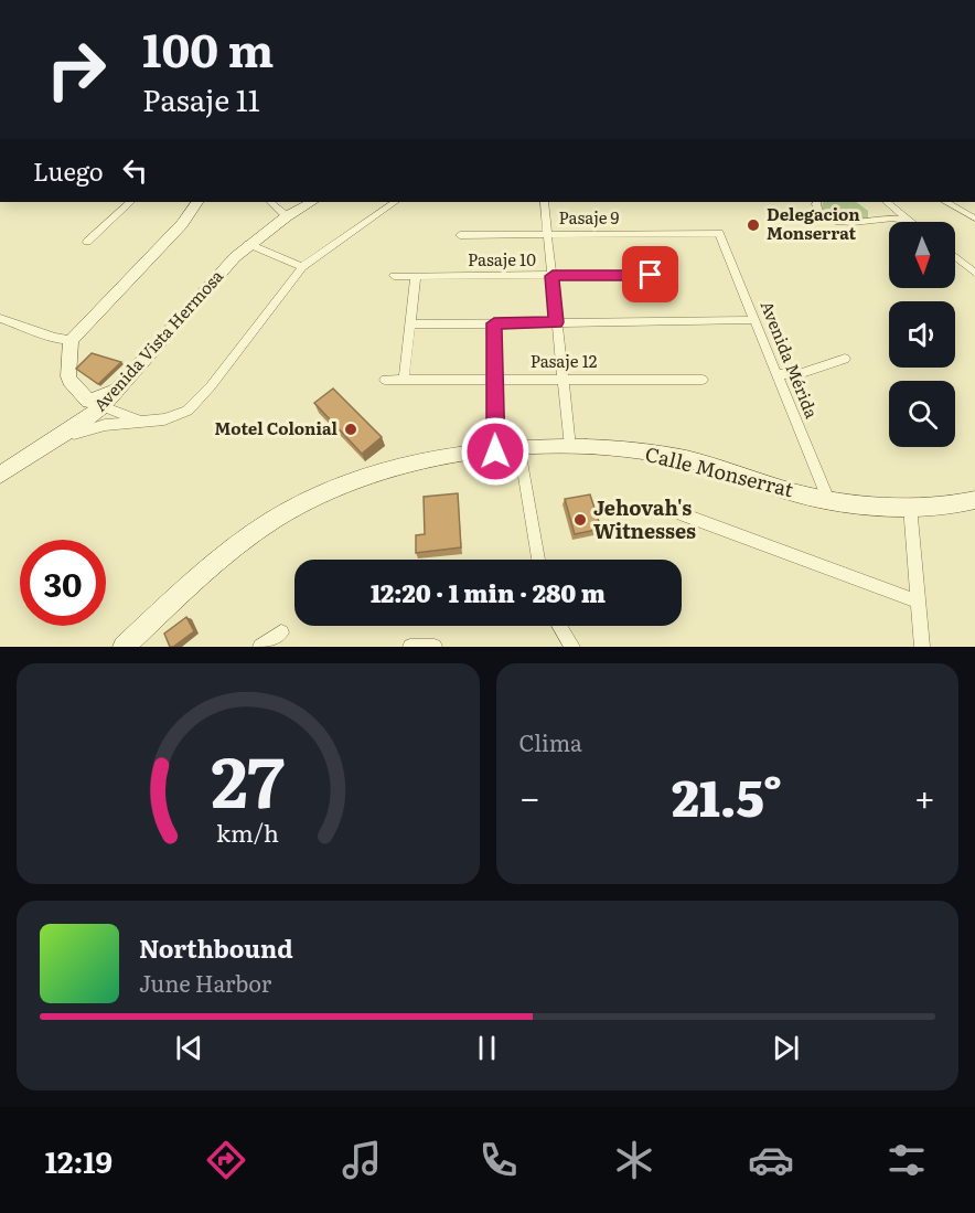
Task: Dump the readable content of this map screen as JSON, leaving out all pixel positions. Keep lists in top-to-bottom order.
{
  "streets": {
    "street": [
      "Pasaje 9",
      "Pasaje 10",
      "Avenida Vista Hermosa",
      "Avenida Mérida",
      "Pasaje 12",
      "Calle Monserrat"
    ]
  },
  "crossings": [
    ["Pasaje 9", "Avenida Mérida"],
    ["Avenida Mérida", "Calle Monserrat"]
  ],
  "places": ["Delegacion Monserrat", "Motel Colonial", "Jehovah's Witnesses"],
  "north": "bottom",
  "page": {
    "turn": ["100 m", "Pasaje 11"],
    "then": "Luego",
    "limit": "30",
    "trip": "12:20 · 1 min · 280 m",
    "tile": "Clima",
    "heat": ["−", "21.5°", "+"],
    "song": ["Northbound", "June Harbor"],
    "tabs": "12:19",
    "gauge": ["27", "km/h"]
  }
}
